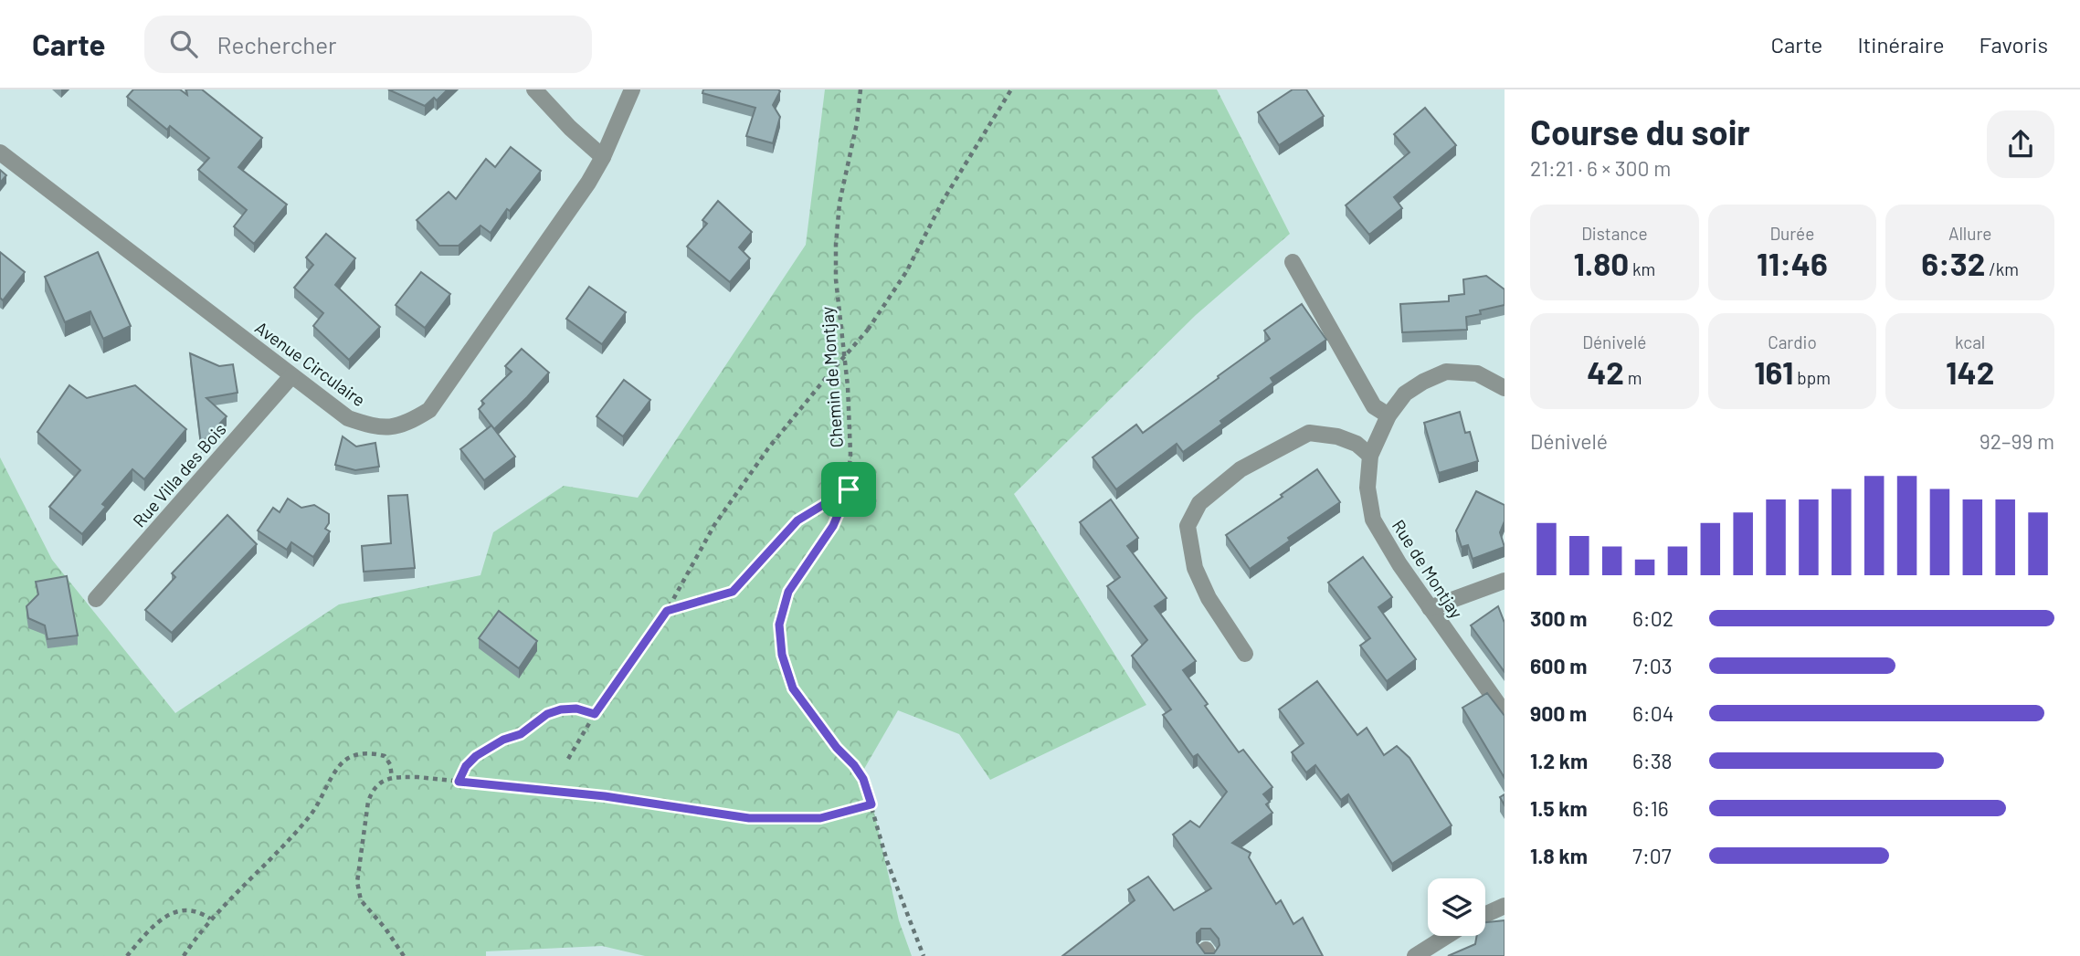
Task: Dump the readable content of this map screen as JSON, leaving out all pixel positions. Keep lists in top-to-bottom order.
{
  "streets": {
    "street": ["Avenue Circulaire", "Rue Villa des Bois", "Rue de Montjay"],
    "path": ["Chemin de Montjay"]
  },
  "crossings": [
    ["Avenue Circulaire", "Rue Villa des Bois"]
  ],
  "page": {
    "header": "Carte",
    "search": "Rechercher",
    "nav": ["Carte", "Itinéraire", "Favoris"],
    "heading": ["Course du soir", "21:21 · 6 × 300 m"],
    "stats": [
      ["Distance", "1.80 km"],
      ["Durée", "11:46"],
      ["Allure", "6:32 /km"],
      ["Dénivelé", "42 m"],
      ["Cardio", "161 bpm"],
      ["kcal", "142"]
    ],
    "chart": ["Dénivelé", "92–99 m"],
    "list": [
      {
        "name": "300 m",
        "note": "6:02"
      },
      {
        "name": "600 m",
        "note": "7:03"
      },
      {
        "name": "900 m",
        "note": "6:04"
      },
      {
        "name": "1.2 km",
        "note": "6:38"
      },
      {
        "name": "1.5 km",
        "note": "6:16"
      },
      {
        "name": "1.8 km",
        "note": "7:07"
      }
    ]
  }
}
